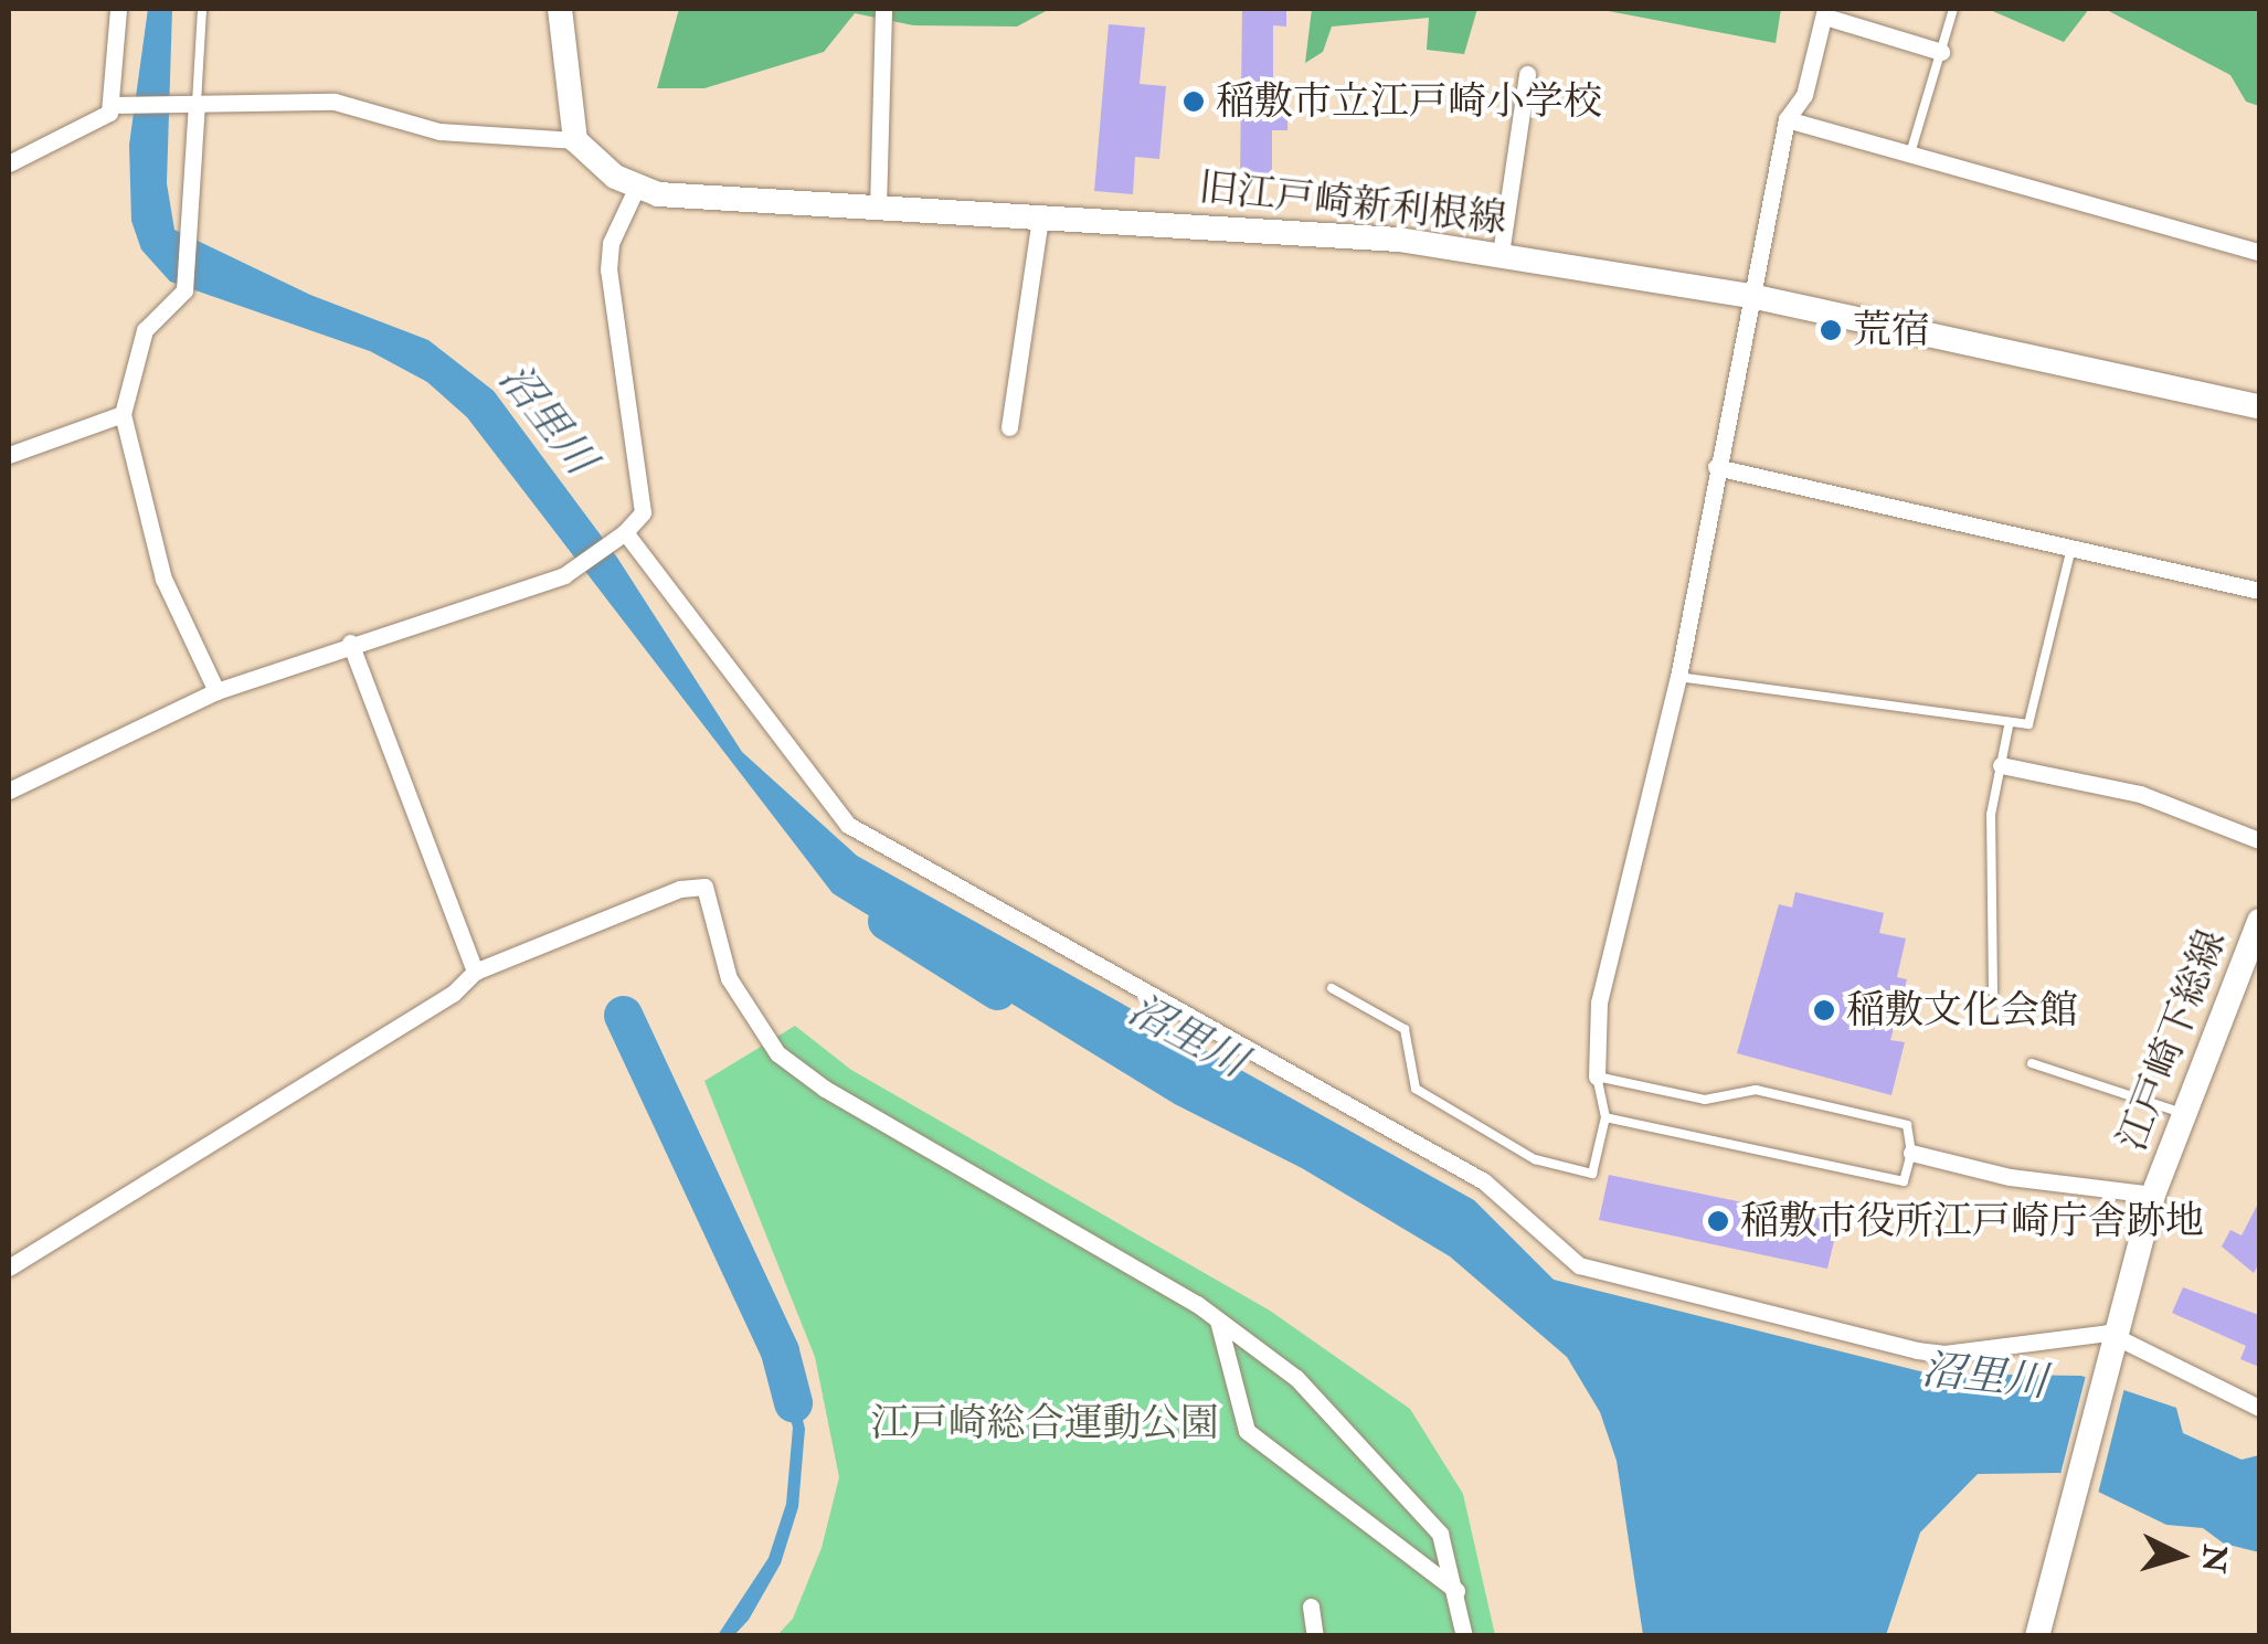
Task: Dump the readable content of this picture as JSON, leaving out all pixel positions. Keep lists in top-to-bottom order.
{
  "streets": {
    "street": ["旧江戸崎新利根線", "江戸崎下総線"]
  },
  "water": ["沼里川"],
  "parks": ["江戸崎総合運動公園"],
  "places": [
    "稲敷市立江戸崎小学校",
    "荒宿",
    "稲敷文化会館",
    "稲敷市役所江戸崎庁舎跡地"
  ],
  "north": "right"
}
